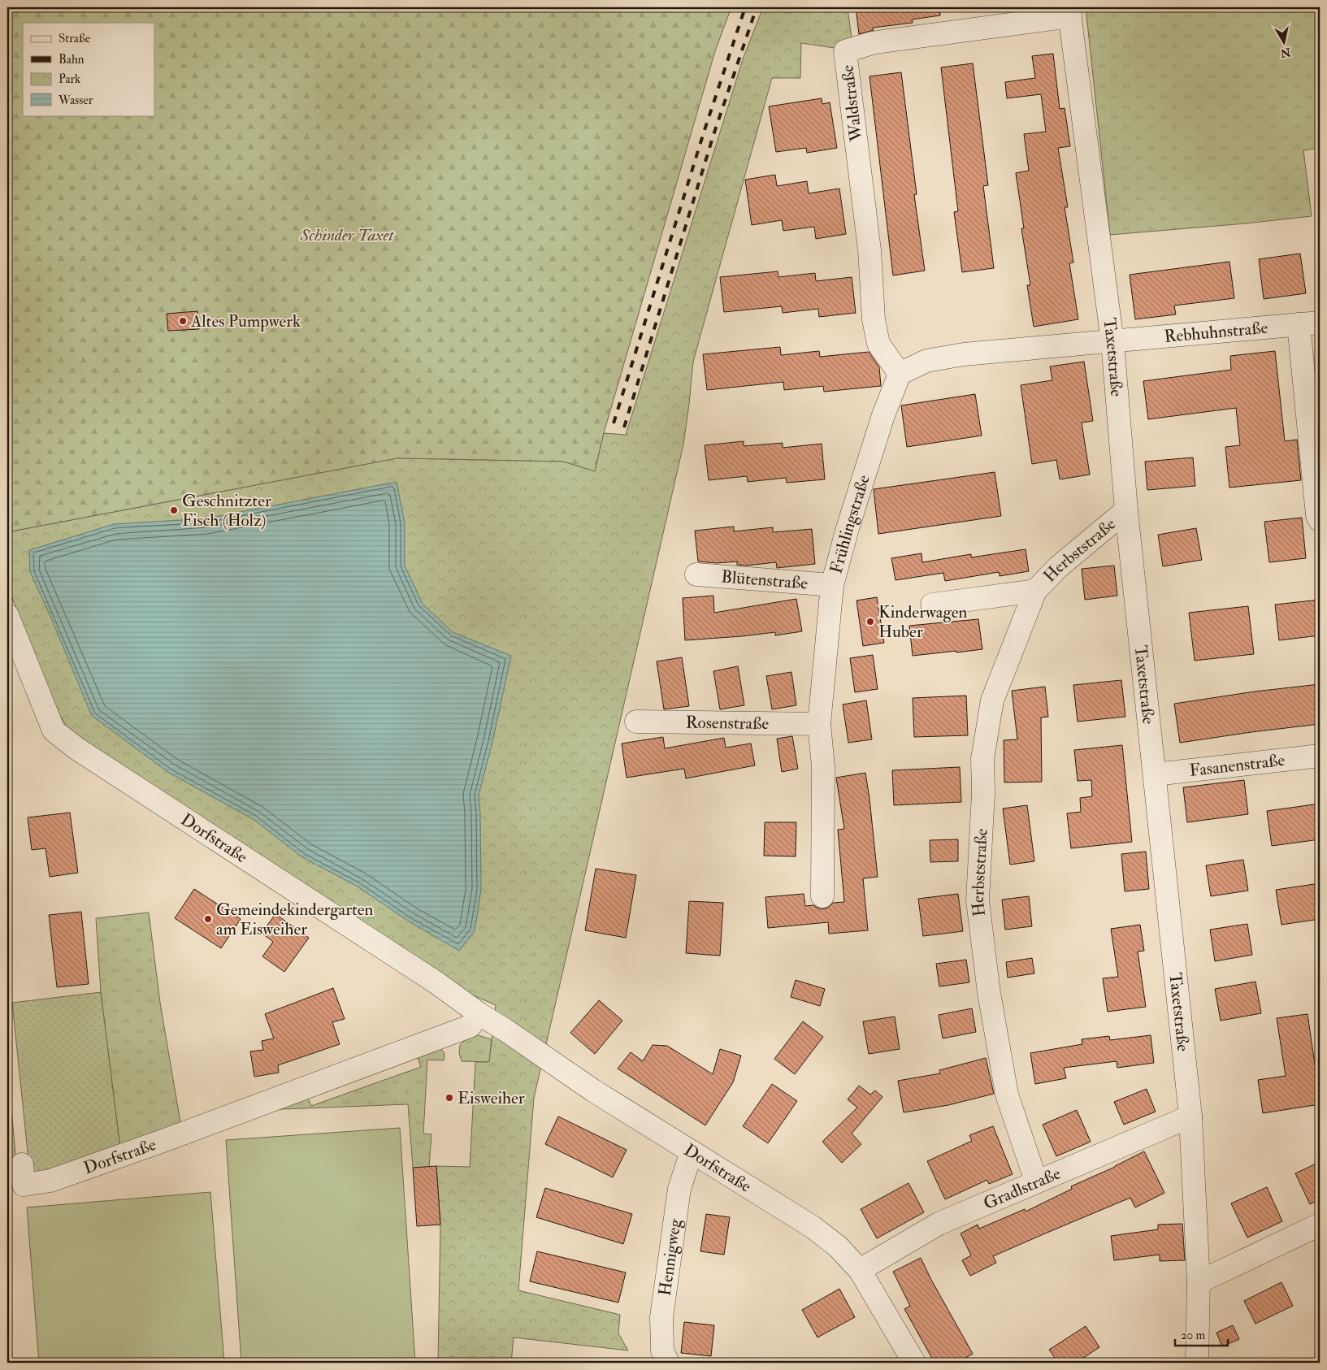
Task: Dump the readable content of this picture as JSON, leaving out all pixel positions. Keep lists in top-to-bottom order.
{
  "streets": {
    "street": [
      "Waldstraße",
      "Rebhuhnstraße",
      "Taxetstraße",
      "Frühlingstraße",
      "Herbststraße",
      "Blütenstraße",
      "Rosenstraße",
      "Fasanenstraße",
      "Dorfstraße",
      "Gradlstraße",
      "Hennigweg"
    ]
  },
  "crossings": [
    ["Waldstraße", "Taxetstraße"],
    ["Waldstraße", "Frühlingstraße"],
    ["Rebhuhnstraße", "Taxetstraße"],
    ["Taxetstraße", "Herbststraße"],
    ["Taxetstraße", "Fasanenstraße"],
    ["Taxetstraße", "Gradlstraße"],
    ["Frühlingstraße", "Blütenstraße"],
    ["Frühlingstraße", "Rosenstraße"],
    ["Herbststraße", "Gradlstraße"],
    ["Dorfstraße", "Gradlstraße"],
    ["Dorfstraße", "Hennigweg"]
  ],
  "parks": ["Schinder Taxet"],
  "places": [
    "Altes Pumpwerk",
    "Geschnitzter Fisch (Holz)",
    "Kinderwagen Huber",
    "Gemeindekindergarten am Eisweiher",
    "Eisweiher"
  ],
  "legend": [
    "Straße",
    "Bahn",
    "Park",
    "Wasser"
  ],
  "scale_bar": "20 m",
  "north": "bottom"
}
